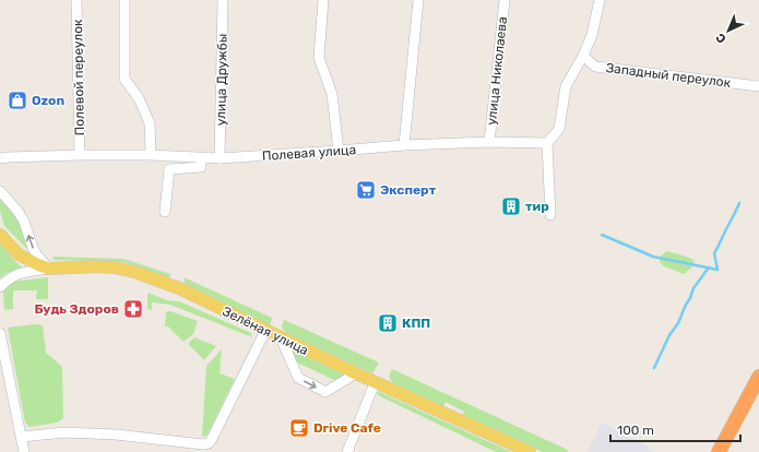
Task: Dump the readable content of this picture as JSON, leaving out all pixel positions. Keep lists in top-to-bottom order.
{
  "streets": {
    "main road": ["Зелёная улица"],
    "street": [
      "улица Николаева",
      "Западный переулок",
      "Полевой переулок",
      "улица Дружбы",
      "Полевая улица"
    ]
  },
  "crossings": [
    ["улица Николаева", "Полевая улица"],
    ["Полевой переулок", "Полевая улица"],
    ["улица Дружбы", "Полевая улица"]
  ],
  "places": {
    "shop": ["Ozon"],
    "supermarket": ["Эксперт"],
    "building": ["тир", "КПП"],
    "pharmacy": ["Будь Здоров"],
    "cafe": ["Drive Cafe"]
  },
  "scale_bar": "100 m",
  "north": "bottom left"
}
